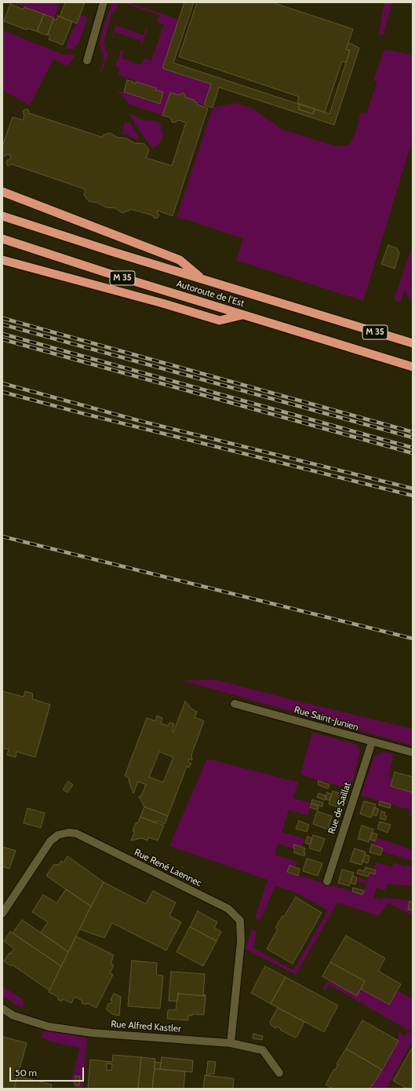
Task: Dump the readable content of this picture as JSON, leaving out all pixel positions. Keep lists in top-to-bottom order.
{
  "streets": {
    "highway": ["M 35", "Autoroute de l’Est"],
    "street": [
      "Rue Saint-Junien",
      "Rue de Saillat",
      "Rue René Laennec",
      "Rue Alfred Kastler"
    ]
  },
  "crossings": [
    ["Rue Saint-Junien", "Rue de Saillat"],
    ["Rue René Laennec", "Rue Alfred Kastler"]
  ],
  "scale_bar": "50 m"
}
